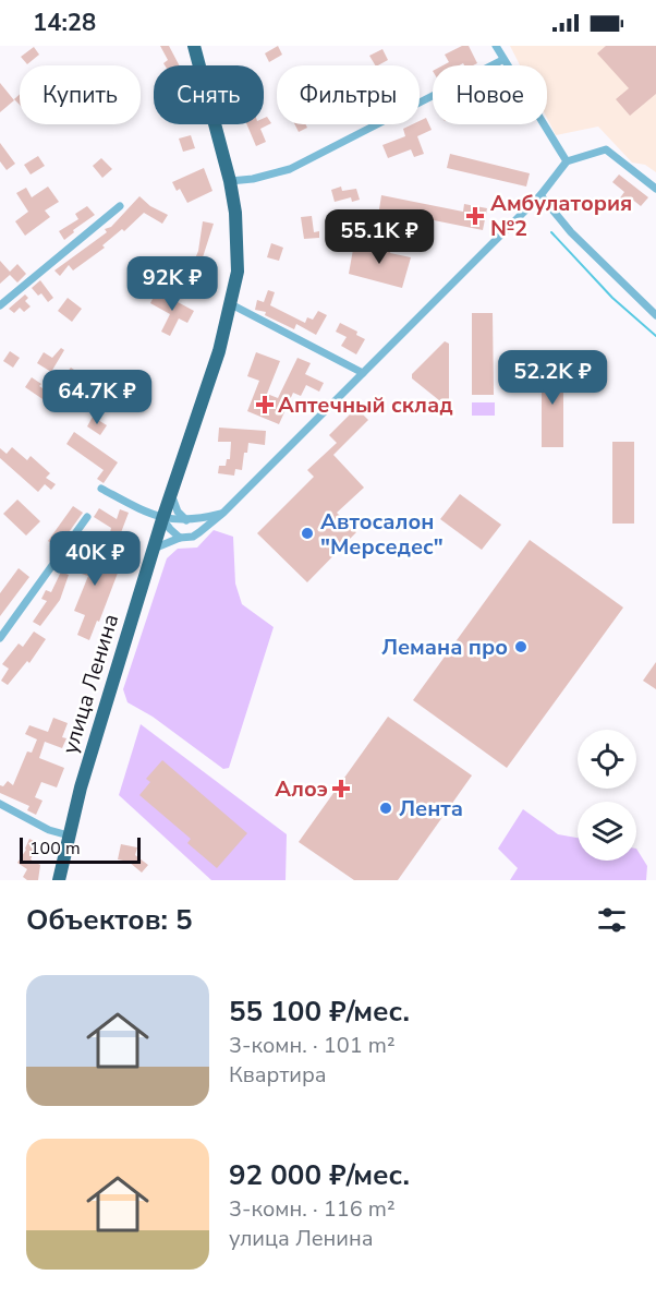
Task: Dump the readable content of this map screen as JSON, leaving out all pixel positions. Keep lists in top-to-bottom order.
{
  "streets": {
    "highway": ["улица Ленина"]
  },
  "places": {
    "health": ["Амбулатория №2", "Аптечный склад", "Алоэ"],
    "other": ["Автосалон \"Мерседес\"", "Лемана про", "Лента"]
  },
  "scale_bar": "100 m",
  "page": {
    "status": "14:28",
    "chip": [
      "Купить",
      "Снять",
      "Фильтры",
      "Новое"
    ],
    "price": [
      "55.1K ₽",
      "92K ₽",
      "52.2K ₽",
      "64.7K ₽",
      "40K ₽"
    ],
    "scale": "100 m",
    "heading": "Объектов: 5",
    "list": [
      {
        "name": "55 100 ₽/мес.",
        "note": "3-комн. · 101 m² · Квартира"
      },
      {
        "name": "92 000 ₽/мес.",
        "note": "3-комн. · 116 m² · улица Ленина"
      }
    ]
  }
}
